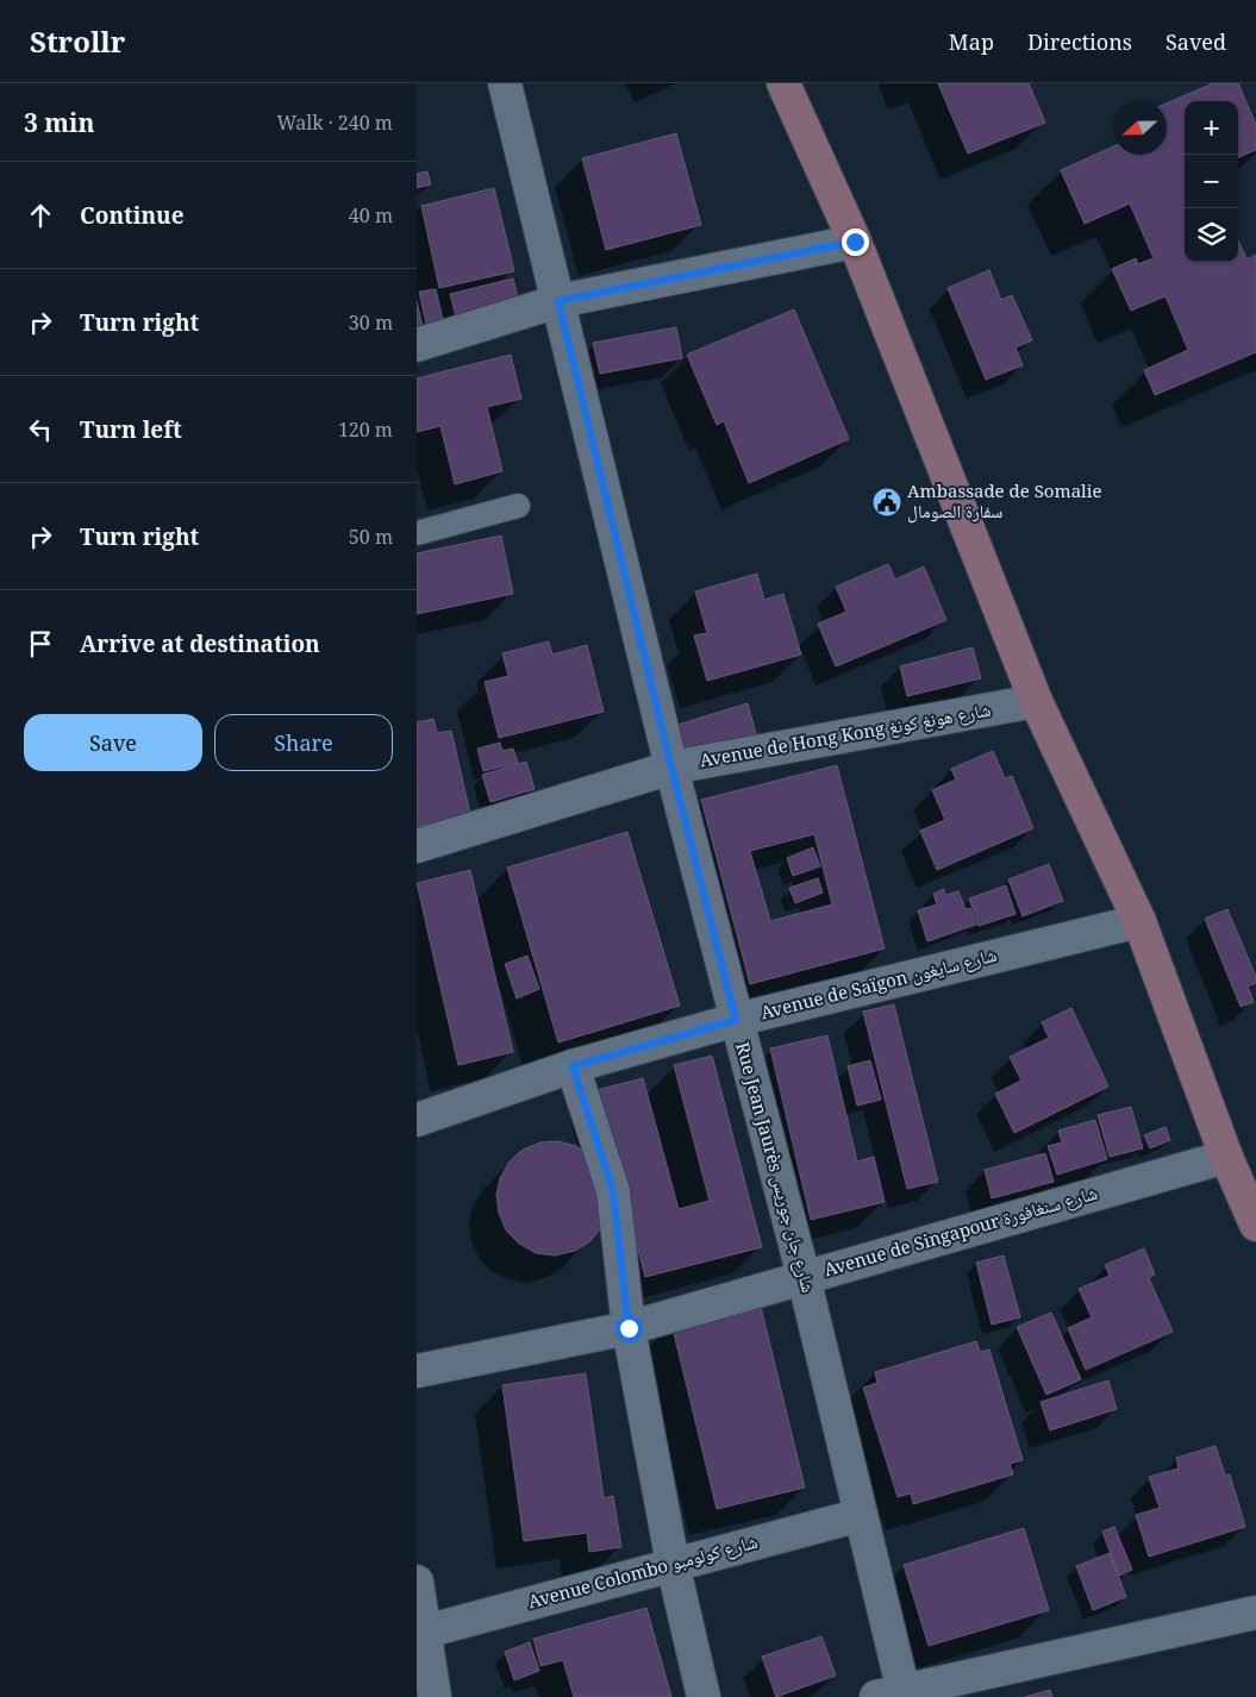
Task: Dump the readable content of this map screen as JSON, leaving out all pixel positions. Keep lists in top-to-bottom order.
{
  "streets": {
    "street": [
      "Avenue de Hong Kong شارع هونغ كونغ",
      "Avenue de Saïgon شارع سايغون",
      "Rue Jean Jaurès شارع جان جوريس",
      "Avenue de Singapour شارع سنغافورة",
      "Avenue Colombo شارع كولومبو"
    ]
  },
  "crossings": [
    ["Avenue de Hong Kong شارع هونغ كونغ", "Rue Jean Jaurès شارع جان جوريس"],
    ["Avenue de Saïgon شارع سايغون", "Rue Jean Jaurès شارع جان جوريس"],
    ["Rue Jean Jaurès شارع جان جوريس", "Avenue de Singapour شارع سنغافورة"],
    ["Rue Jean Jaurès شارع جان جوريس", "Avenue Colombo شارع كولومبو"]
  ],
  "places": {
    "public building": ["Ambassade de Somalie سفارة الصومال"]
  },
  "north": "left",
  "page": {
    "header": "Strollr",
    "nav": ["Map", "Directions", "Saved"],
    "heading": ["3 min", "Walk · 240 m"],
    "map_buttons": ["+", "−"],
    "list": [
      ["Continue", "40 m"],
      ["Turn right", "30 m"],
      ["Turn left", "120 m"],
      ["Turn right", "50 m"],
      "Arrive at destination"
    ],
    "buttons": ["Save", "Share"]
  }
}
